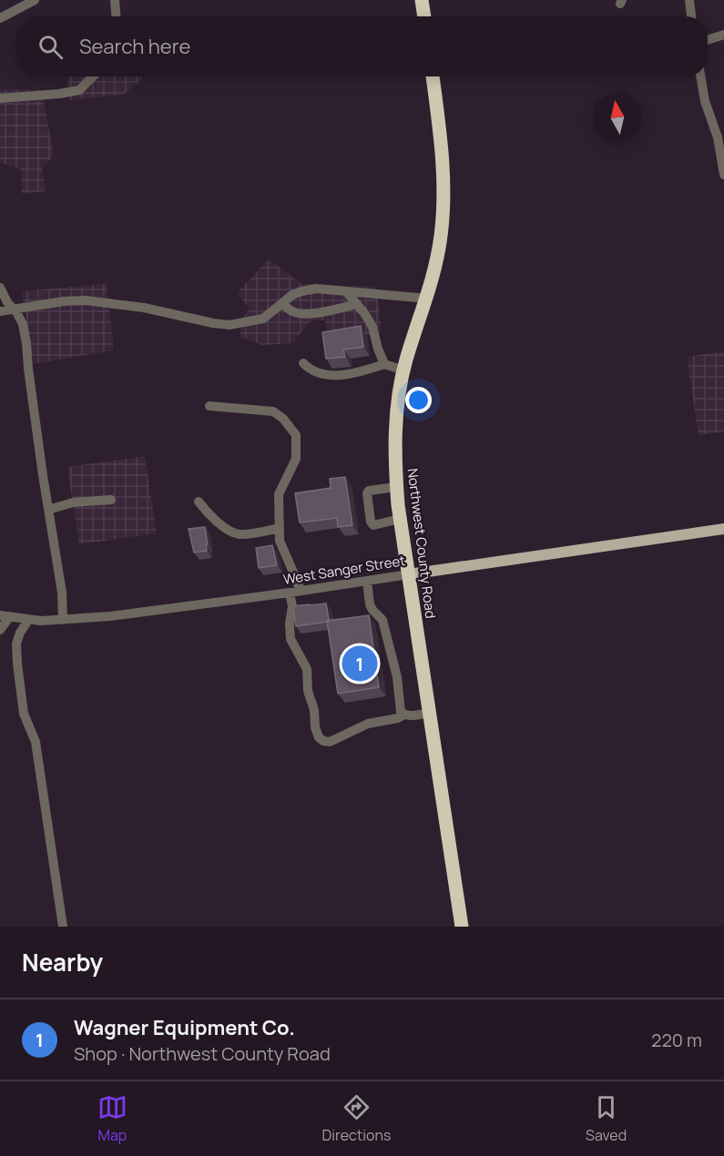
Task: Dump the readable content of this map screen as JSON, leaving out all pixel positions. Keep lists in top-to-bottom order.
{
  "streets": {
    "highway": ["Northwest County Road"],
    "main road": ["West Sanger Street"]
  },
  "crossings": [
    ["Northwest County Road", "West Sanger Street"]
  ],
  "north": "top",
  "page": {
    "search": "Search here",
    "pins": "1",
    "heading": "Nearby",
    "list": [
      {
        "mark": "1",
        "name": "Wagner Equipment Co.",
        "note": "Shop · Northwest County Road",
        "value": "220 m"
      }
    ],
    "nav": ["Map", "Directions", "Saved"]
  }
}
